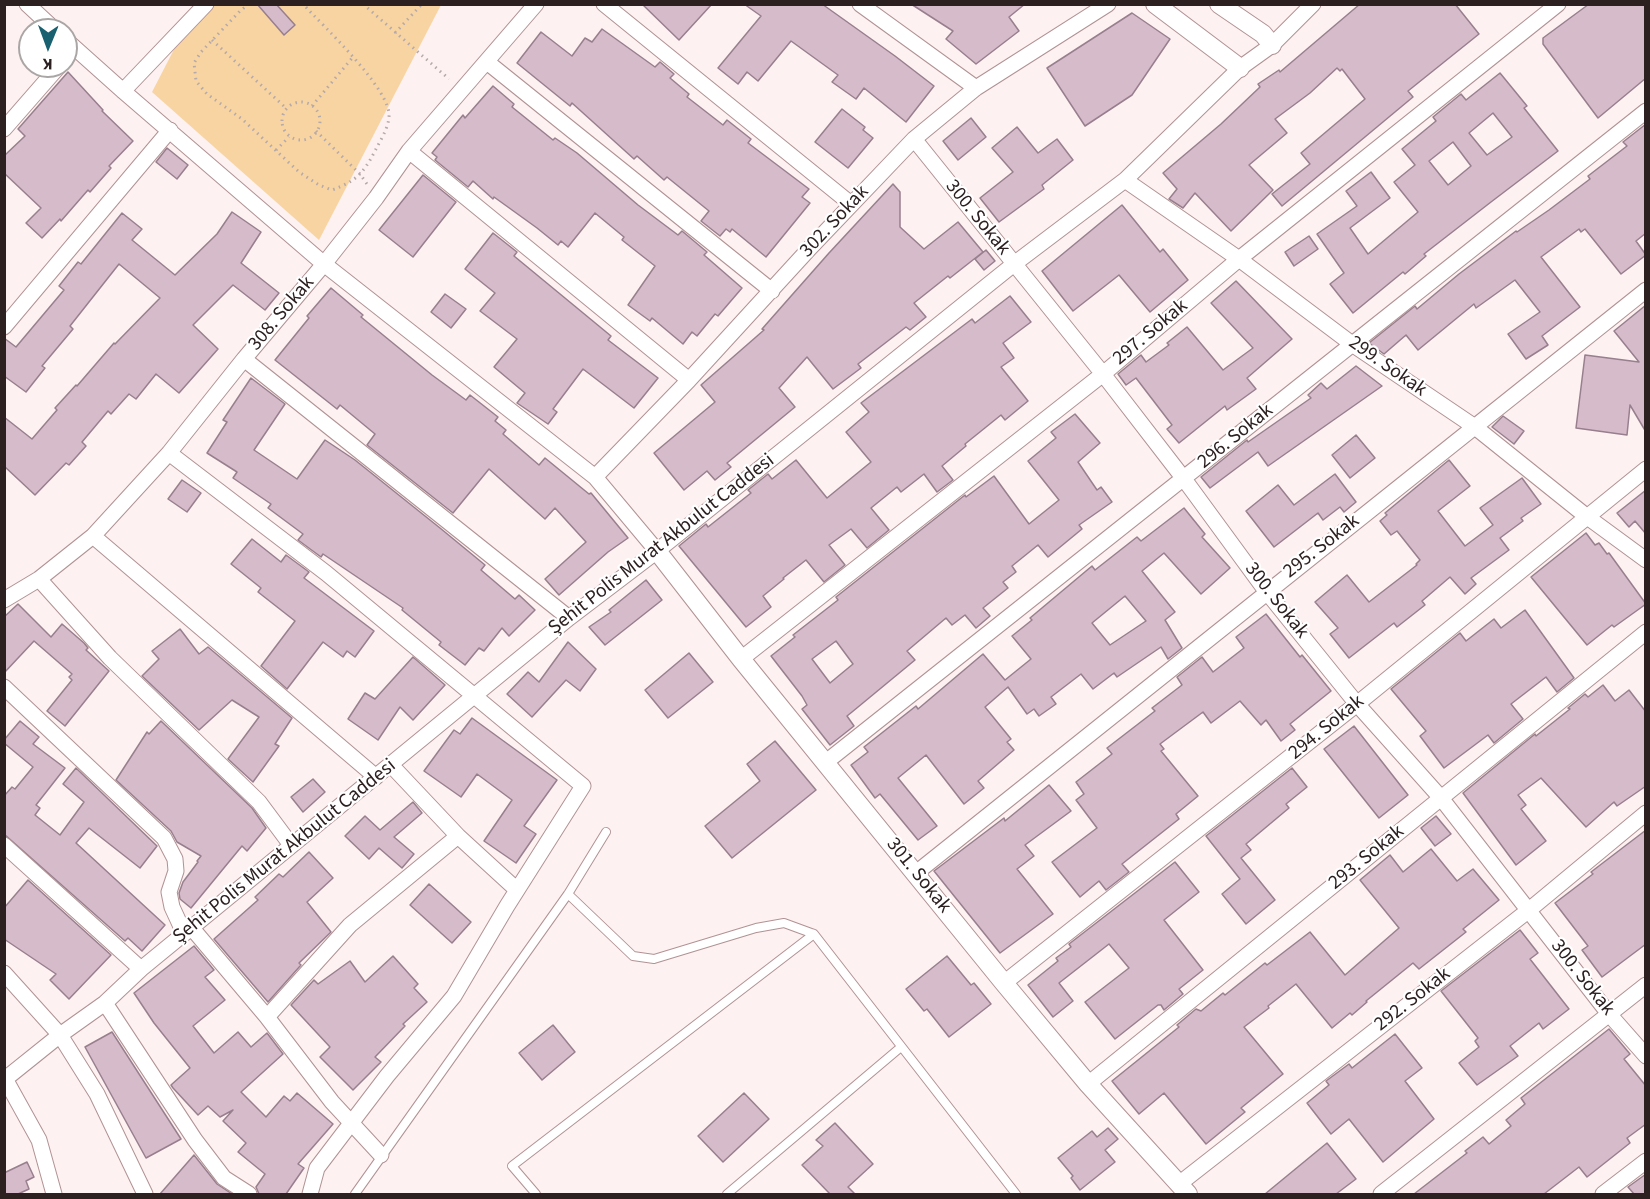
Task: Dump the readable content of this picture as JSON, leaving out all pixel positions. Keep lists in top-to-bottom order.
{
  "streets": {
    "street": [
      "300. Sokak",
      "302. Sokak",
      "308. Sokak",
      "297. Sokak",
      "299. Sokak",
      "296. Sokak",
      "Şehit Polis Murat Akbulut Caddesi",
      "295. Sokak",
      "294. Sokak",
      "293. Sokak",
      "301. Sokak",
      "292. Sokak"
    ]
  },
  "crossings": [
    ["300. Sokak", "302. Sokak"],
    ["300. Sokak", "297. Sokak"],
    ["300. Sokak", "296. Sokak"],
    ["300. Sokak", "Şehit Polis Murat Akbulut Caddesi"],
    ["300. Sokak", "295. Sokak"],
    ["300. Sokak", "294. Sokak"],
    ["300. Sokak", "293. Sokak"],
    ["300. Sokak", "292. Sokak"],
    ["297. Sokak", "299. Sokak"],
    ["297. Sokak", "301. Sokak"],
    ["299. Sokak", "296. Sokak"],
    ["299. Sokak", "Şehit Polis Murat Akbulut Caddesi"],
    ["299. Sokak", "295. Sokak"],
    ["299. Sokak", "294. Sokak"],
    ["296. Sokak", "301. Sokak"],
    ["Şehit Polis Murat Akbulut Caddesi", "301. Sokak"],
    ["295. Sokak", "301. Sokak"],
    ["294. Sokak", "301. Sokak"],
    ["293. Sokak", "301. Sokak"],
    ["301. Sokak", "292. Sokak"]
  ],
  "north": "bottom"
}
